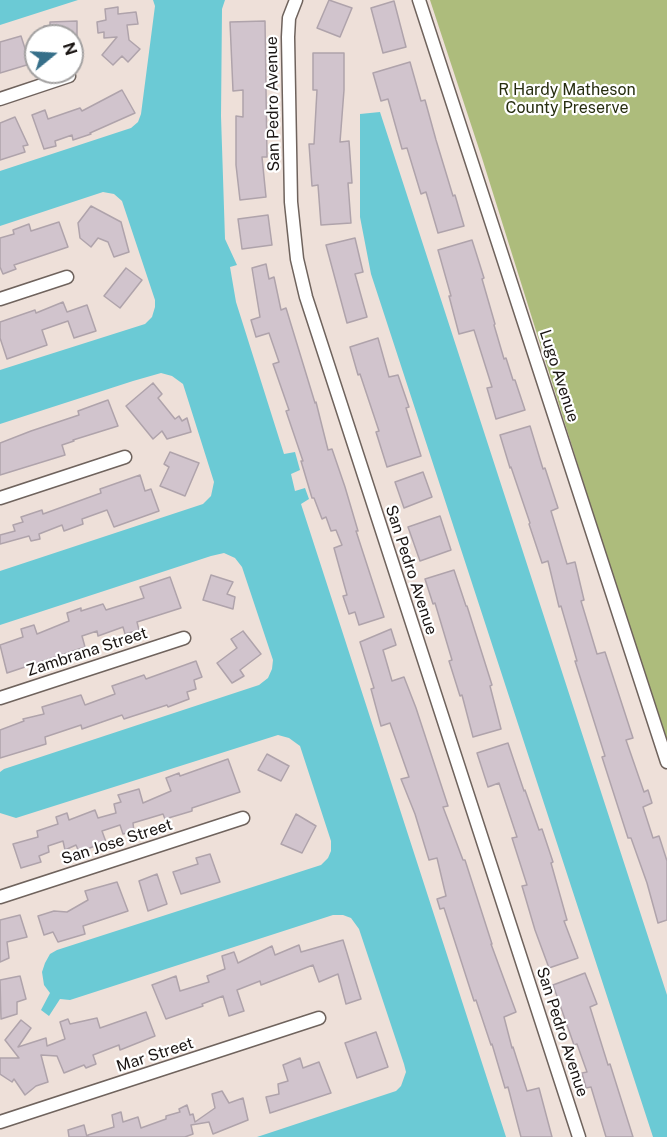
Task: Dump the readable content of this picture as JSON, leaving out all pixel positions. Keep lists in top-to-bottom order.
{
  "streets": {
    "street": [
      "San Pedro Avenue",
      "Lugo Avenue",
      "Zambrana Street",
      "San Jose Street",
      "Mar Street"
    ]
  },
  "parks": ["R Hardy Matheson County Preserve"],
  "north": "right"
}
